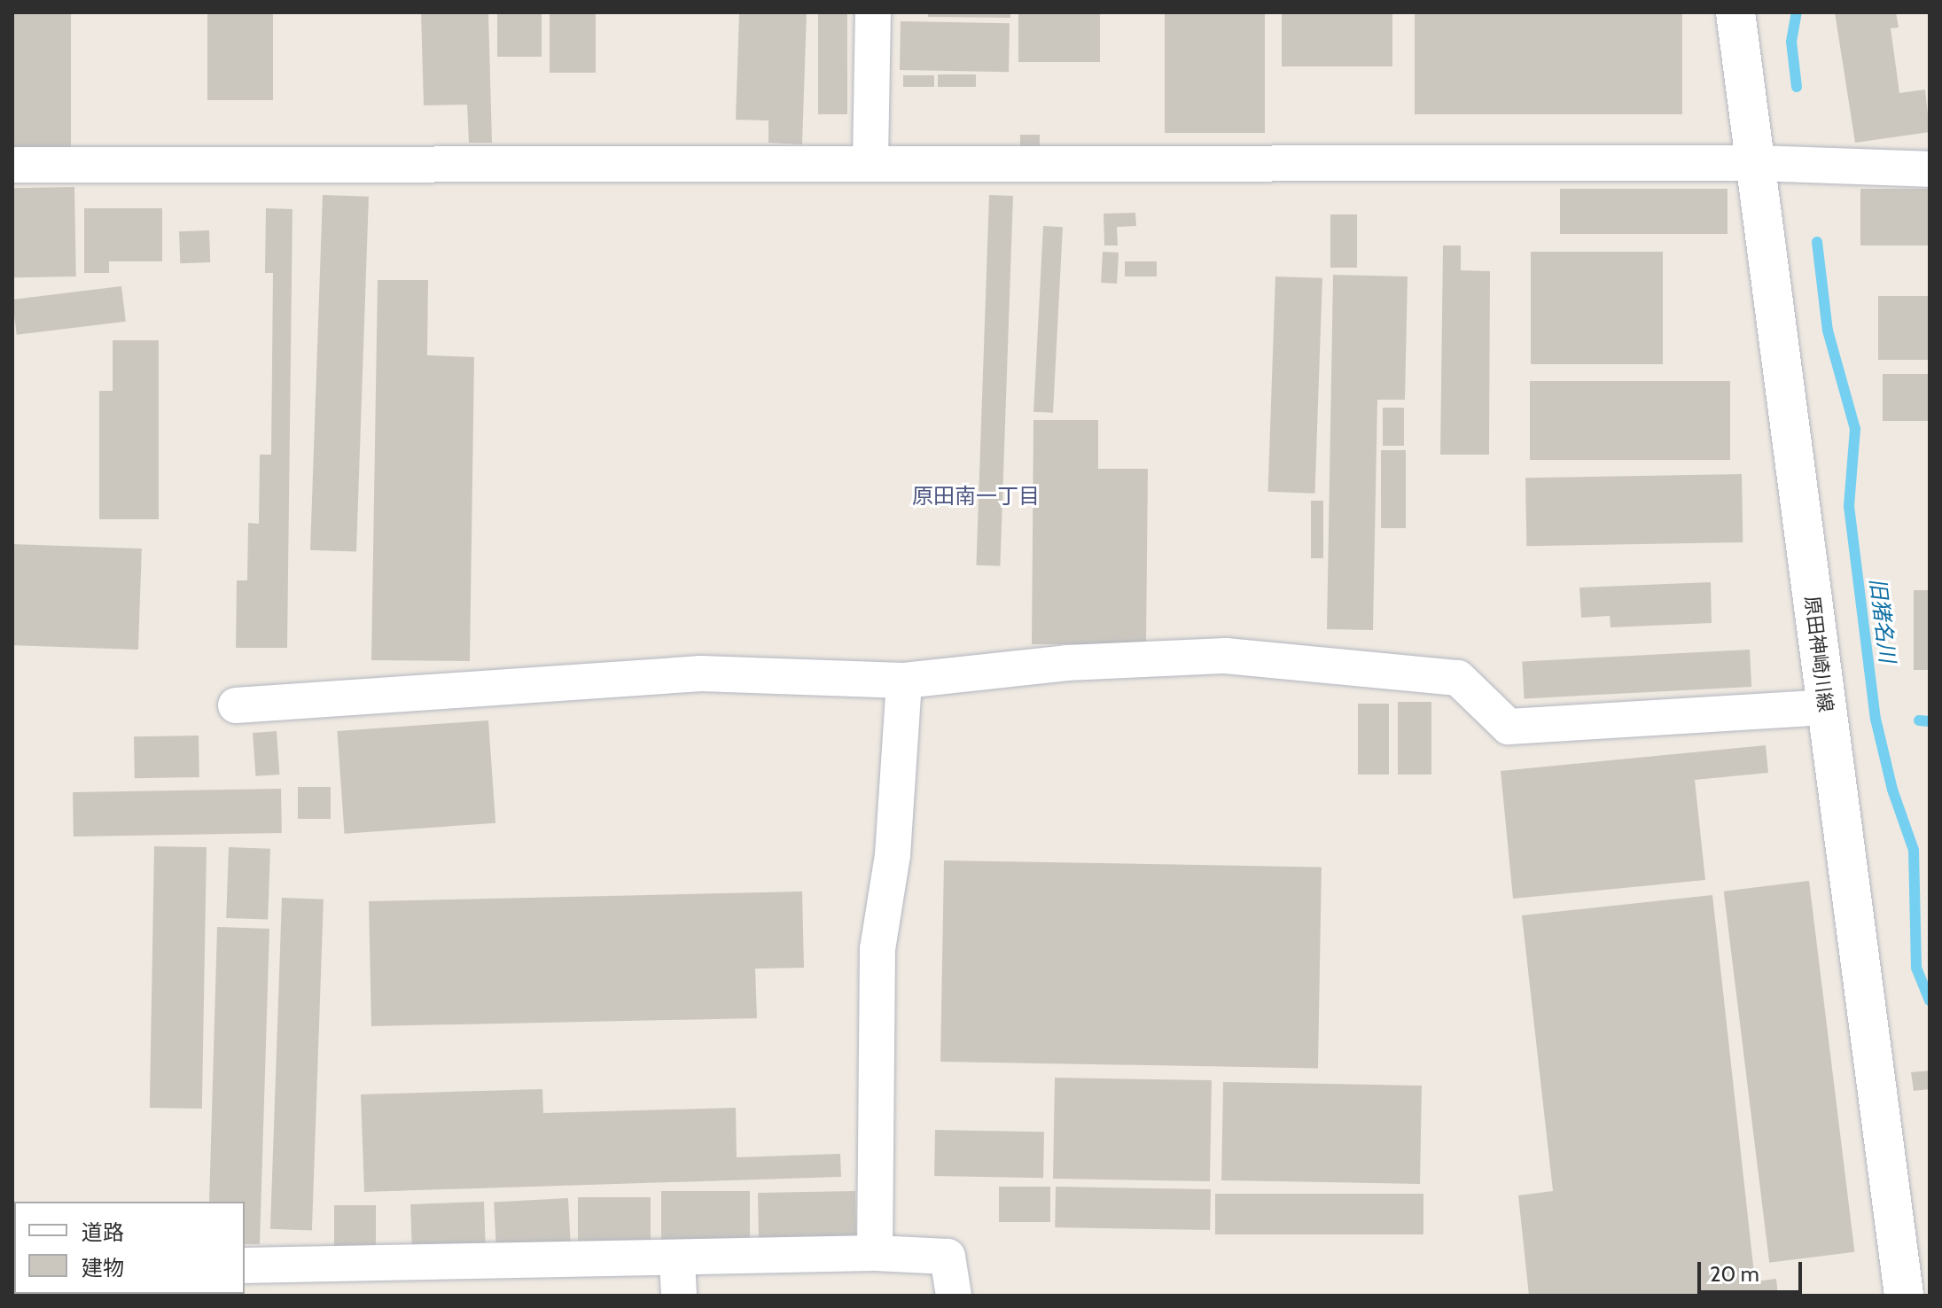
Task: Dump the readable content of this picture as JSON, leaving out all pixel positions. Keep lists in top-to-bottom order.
{
  "streets": {
    "street": ["原田神崎川線"]
  },
  "districts": ["原田南一丁目"],
  "water": ["旧猪名川"],
  "legend": ["道路", "建物"],
  "scale_bar": "20 m"
}
